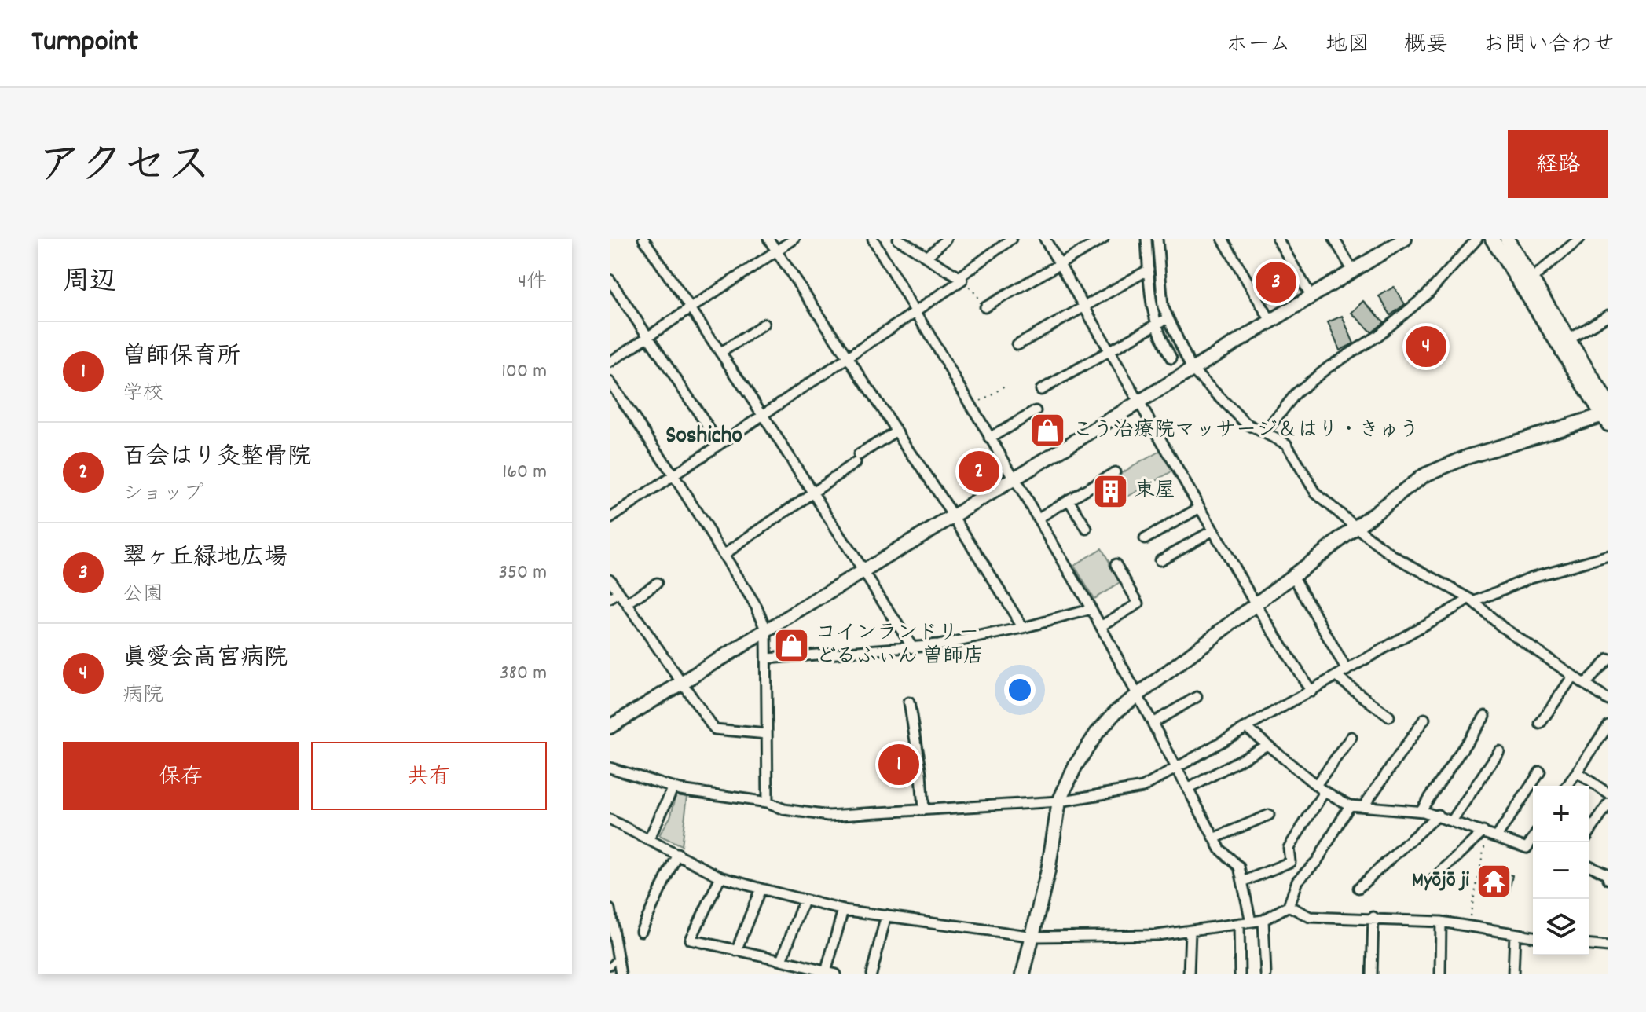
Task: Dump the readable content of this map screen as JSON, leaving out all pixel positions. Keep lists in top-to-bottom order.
{
  "districts": ["Soshicho"],
  "places": {
    "shop": ["こう治療院マッサージ＆はり・きゅう", "コインランドリー どるふぃん 曽師店"],
    "building": ["東屋"],
    "temple": ["Myōjō ji"]
  },
  "page": {
    "header": "Turnpoint",
    "nav": [
      "ホーム",
      "地図",
      "概要",
      "お問い合わせ"
    ],
    "title": "アクセス",
    "buttons": [
      "経路",
      ["保存", "共有"]
    ],
    "heading": ["周辺", "4件"],
    "pins": [
      "3",
      "4",
      "2",
      "1"
    ],
    "list": [
      {
        "mark": "1",
        "name": "曽師保育所",
        "note": "学校",
        "value": "100 m"
      },
      {
        "mark": "2",
        "name": "百会はり灸整骨院",
        "note": "ショップ",
        "value": "160 m"
      },
      {
        "mark": "3",
        "name": "翠ヶ丘緑地広場",
        "note": "公園",
        "value": "350 m"
      },
      {
        "mark": "4",
        "name": "眞愛会高宮病院",
        "note": "病院",
        "value": "380 m"
      }
    ],
    "map_buttons": ["+", "−"]
  }
}
